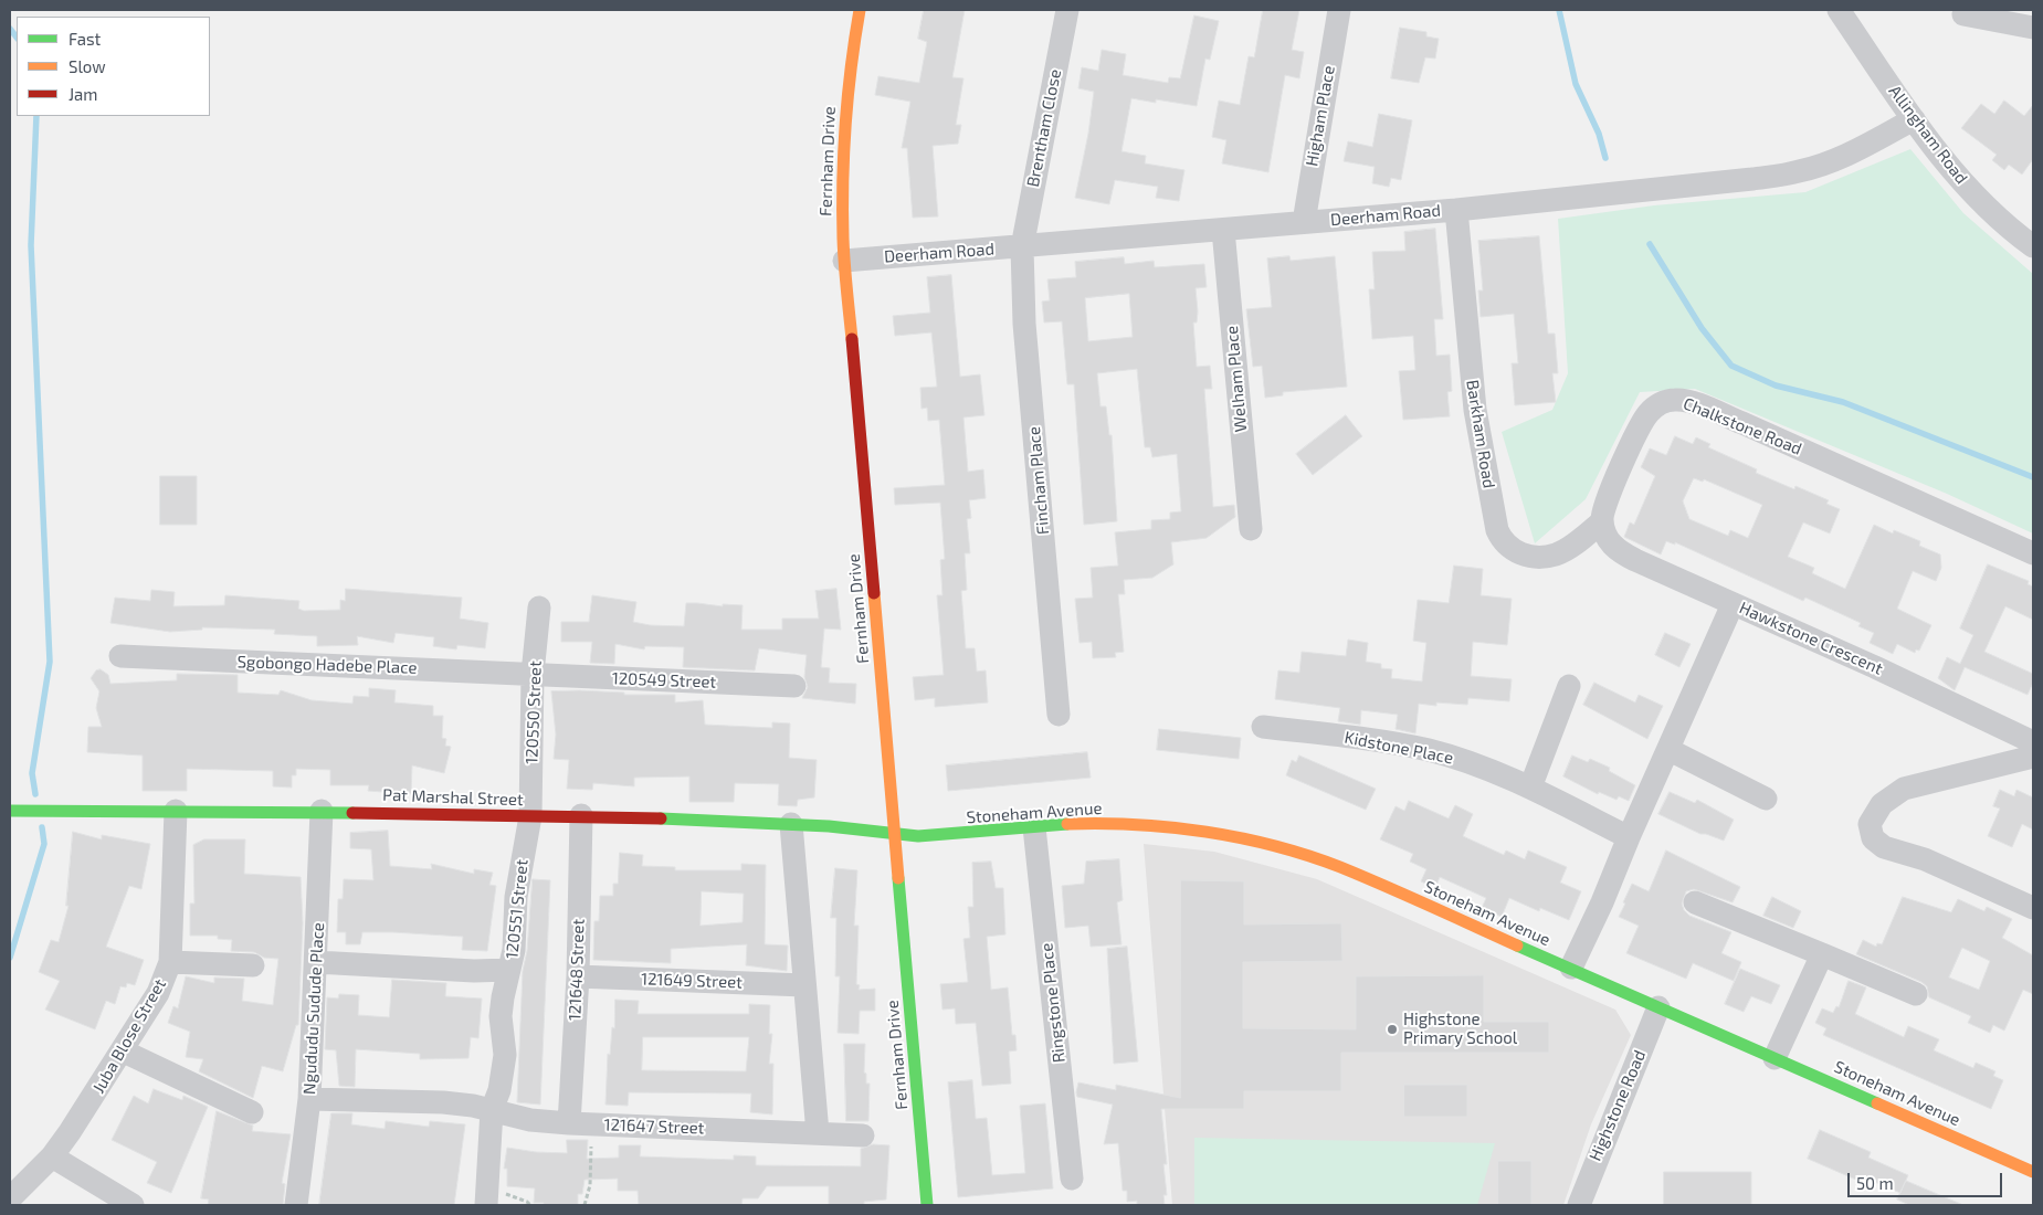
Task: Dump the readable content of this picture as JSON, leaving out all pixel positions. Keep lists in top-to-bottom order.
{
  "streets": {
    "street": [
      "Higham Place",
      "Brentham Close",
      "Allingham Road",
      "Fernham Drive",
      "Deerham Road",
      "Welham Place",
      "Chalkstone Road",
      "Barkham Road",
      "Fincham Place",
      "Hawkstone Crescent",
      "Sgobongo Hadebe Place",
      "120549 Street",
      "120550 Street",
      "Kidstone Place",
      "Pat Marshal Street",
      "Stoneham Avenue",
      "120551 Street",
      "121648 Street",
      "121649 Street",
      "Ringstone Place",
      "Ngududu Sudude Place",
      "Juba Blose Street",
      "Highstone Road",
      "121647 Street"
    ]
  },
  "crossings": [
    ["Higham Place", "Deerham Road"],
    ["Brentham Close", "Deerham Road"],
    ["Brentham Close", "Fincham Place"],
    ["Allingham Road", "Deerham Road"],
    ["Fernham Drive", "Deerham Road"],
    ["Fernham Drive", "Pat Marshal Street"],
    ["Fernham Drive", "Stoneham Avenue"],
    ["Deerham Road", "Welham Place"],
    ["Deerham Road", "Barkham Road"],
    ["Deerham Road", "Fincham Place"],
    ["Chalkstone Road", "Barkham Road"],
    ["Hawkstone Crescent", "Kidstone Place"],
    ["Hawkstone Crescent", "Stoneham Avenue"],
    ["Sgobongo Hadebe Place", "120549 Street"],
    ["Sgobongo Hadebe Place", "120550 Street"],
    ["120549 Street", "120550 Street"],
    ["120550 Street", "Pat Marshal Street"],
    ["120550 Street", "120551 Street"],
    ["Pat Marshal Street", "Stoneham Avenue"],
    ["Pat Marshal Street", "120551 Street"],
    ["Pat Marshal Street", "121648 Street"],
    ["Pat Marshal Street", "Ngududu Sudude Place"],
    ["Pat Marshal Street", "Juba Blose Street"],
    ["Stoneham Avenue", "Ringstone Place"],
    ["Stoneham Avenue", "Highstone Road"],
    ["120551 Street", "121647 Street"],
    ["121648 Street", "121649 Street"],
    ["121648 Street", "121647 Street"],
    ["Ngududu Sudude Place", "121647 Street"]
  ],
  "places": ["Highstone Primary School"],
  "legend": ["Fast", "Slow", "Jam"],
  "scale_bar": "50 m"
}
